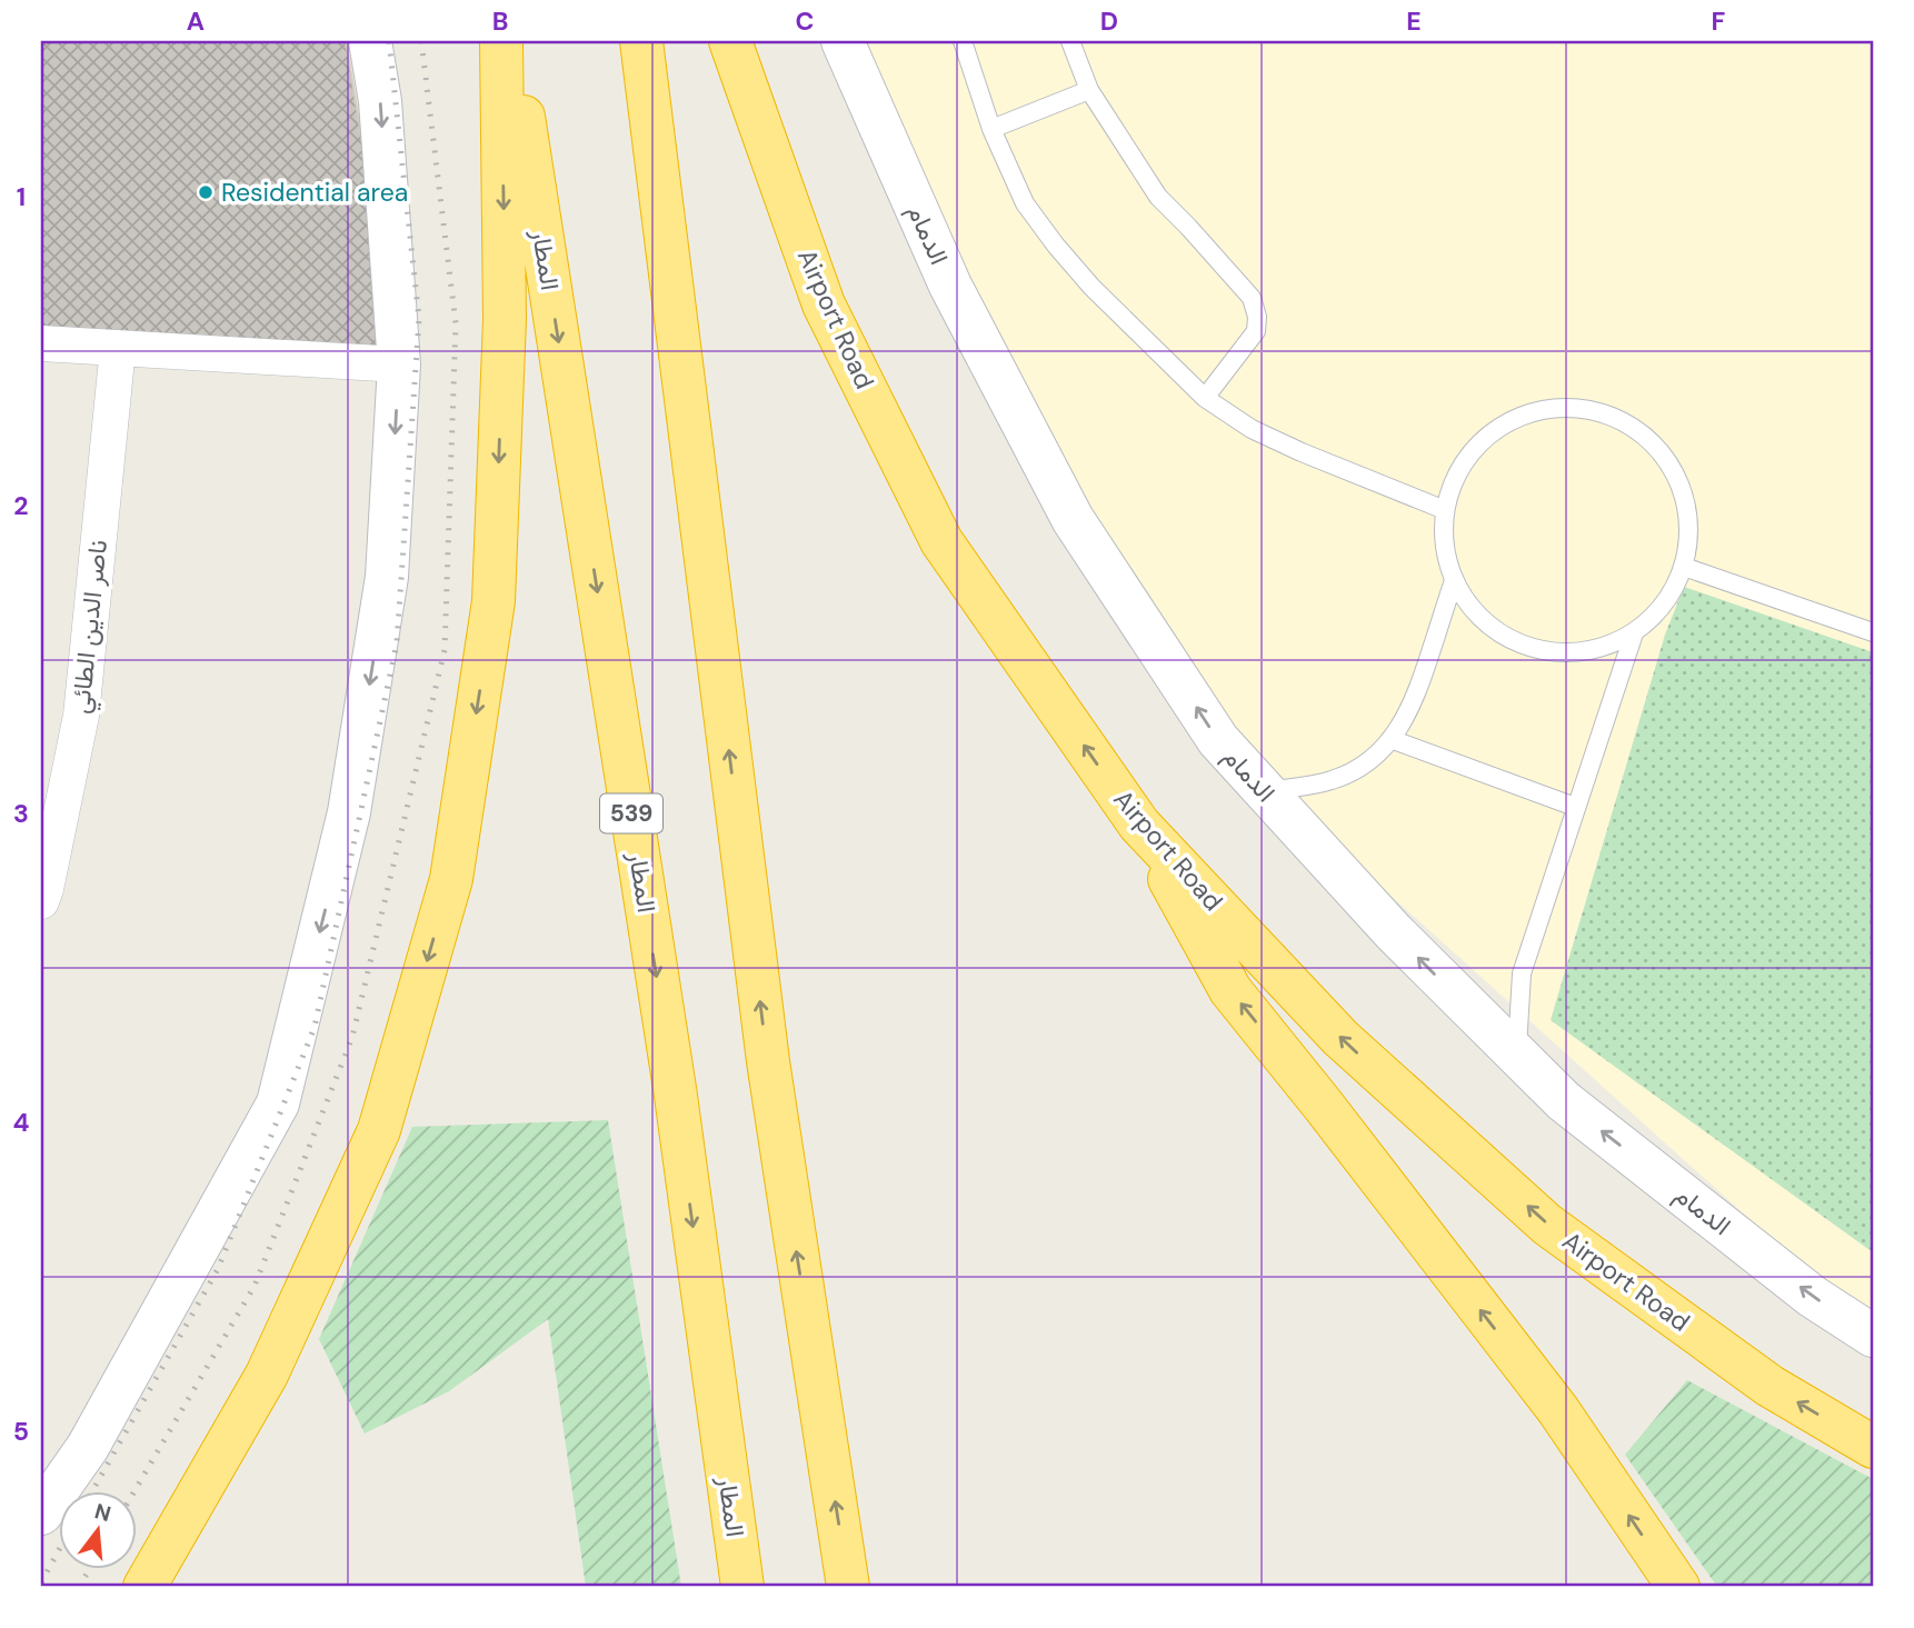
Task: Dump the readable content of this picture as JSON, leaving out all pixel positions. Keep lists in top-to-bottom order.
{
  "streets": {
    "highway": ["المطار", "Airport Road", "539"],
    "street": ["الدمام", "ناصر الدين الطائي"]
  },
  "one_way": ["الدمام"],
  "places": ["Residential area"],
  "north": "top",
  "grid": {
    "columns": [
      "A",
      "B",
      "C",
      "D",
      "E",
      "F"
    ],
    "rows": [
      "1",
      "2",
      "3",
      "4",
      "5"
    ]
  }
}
